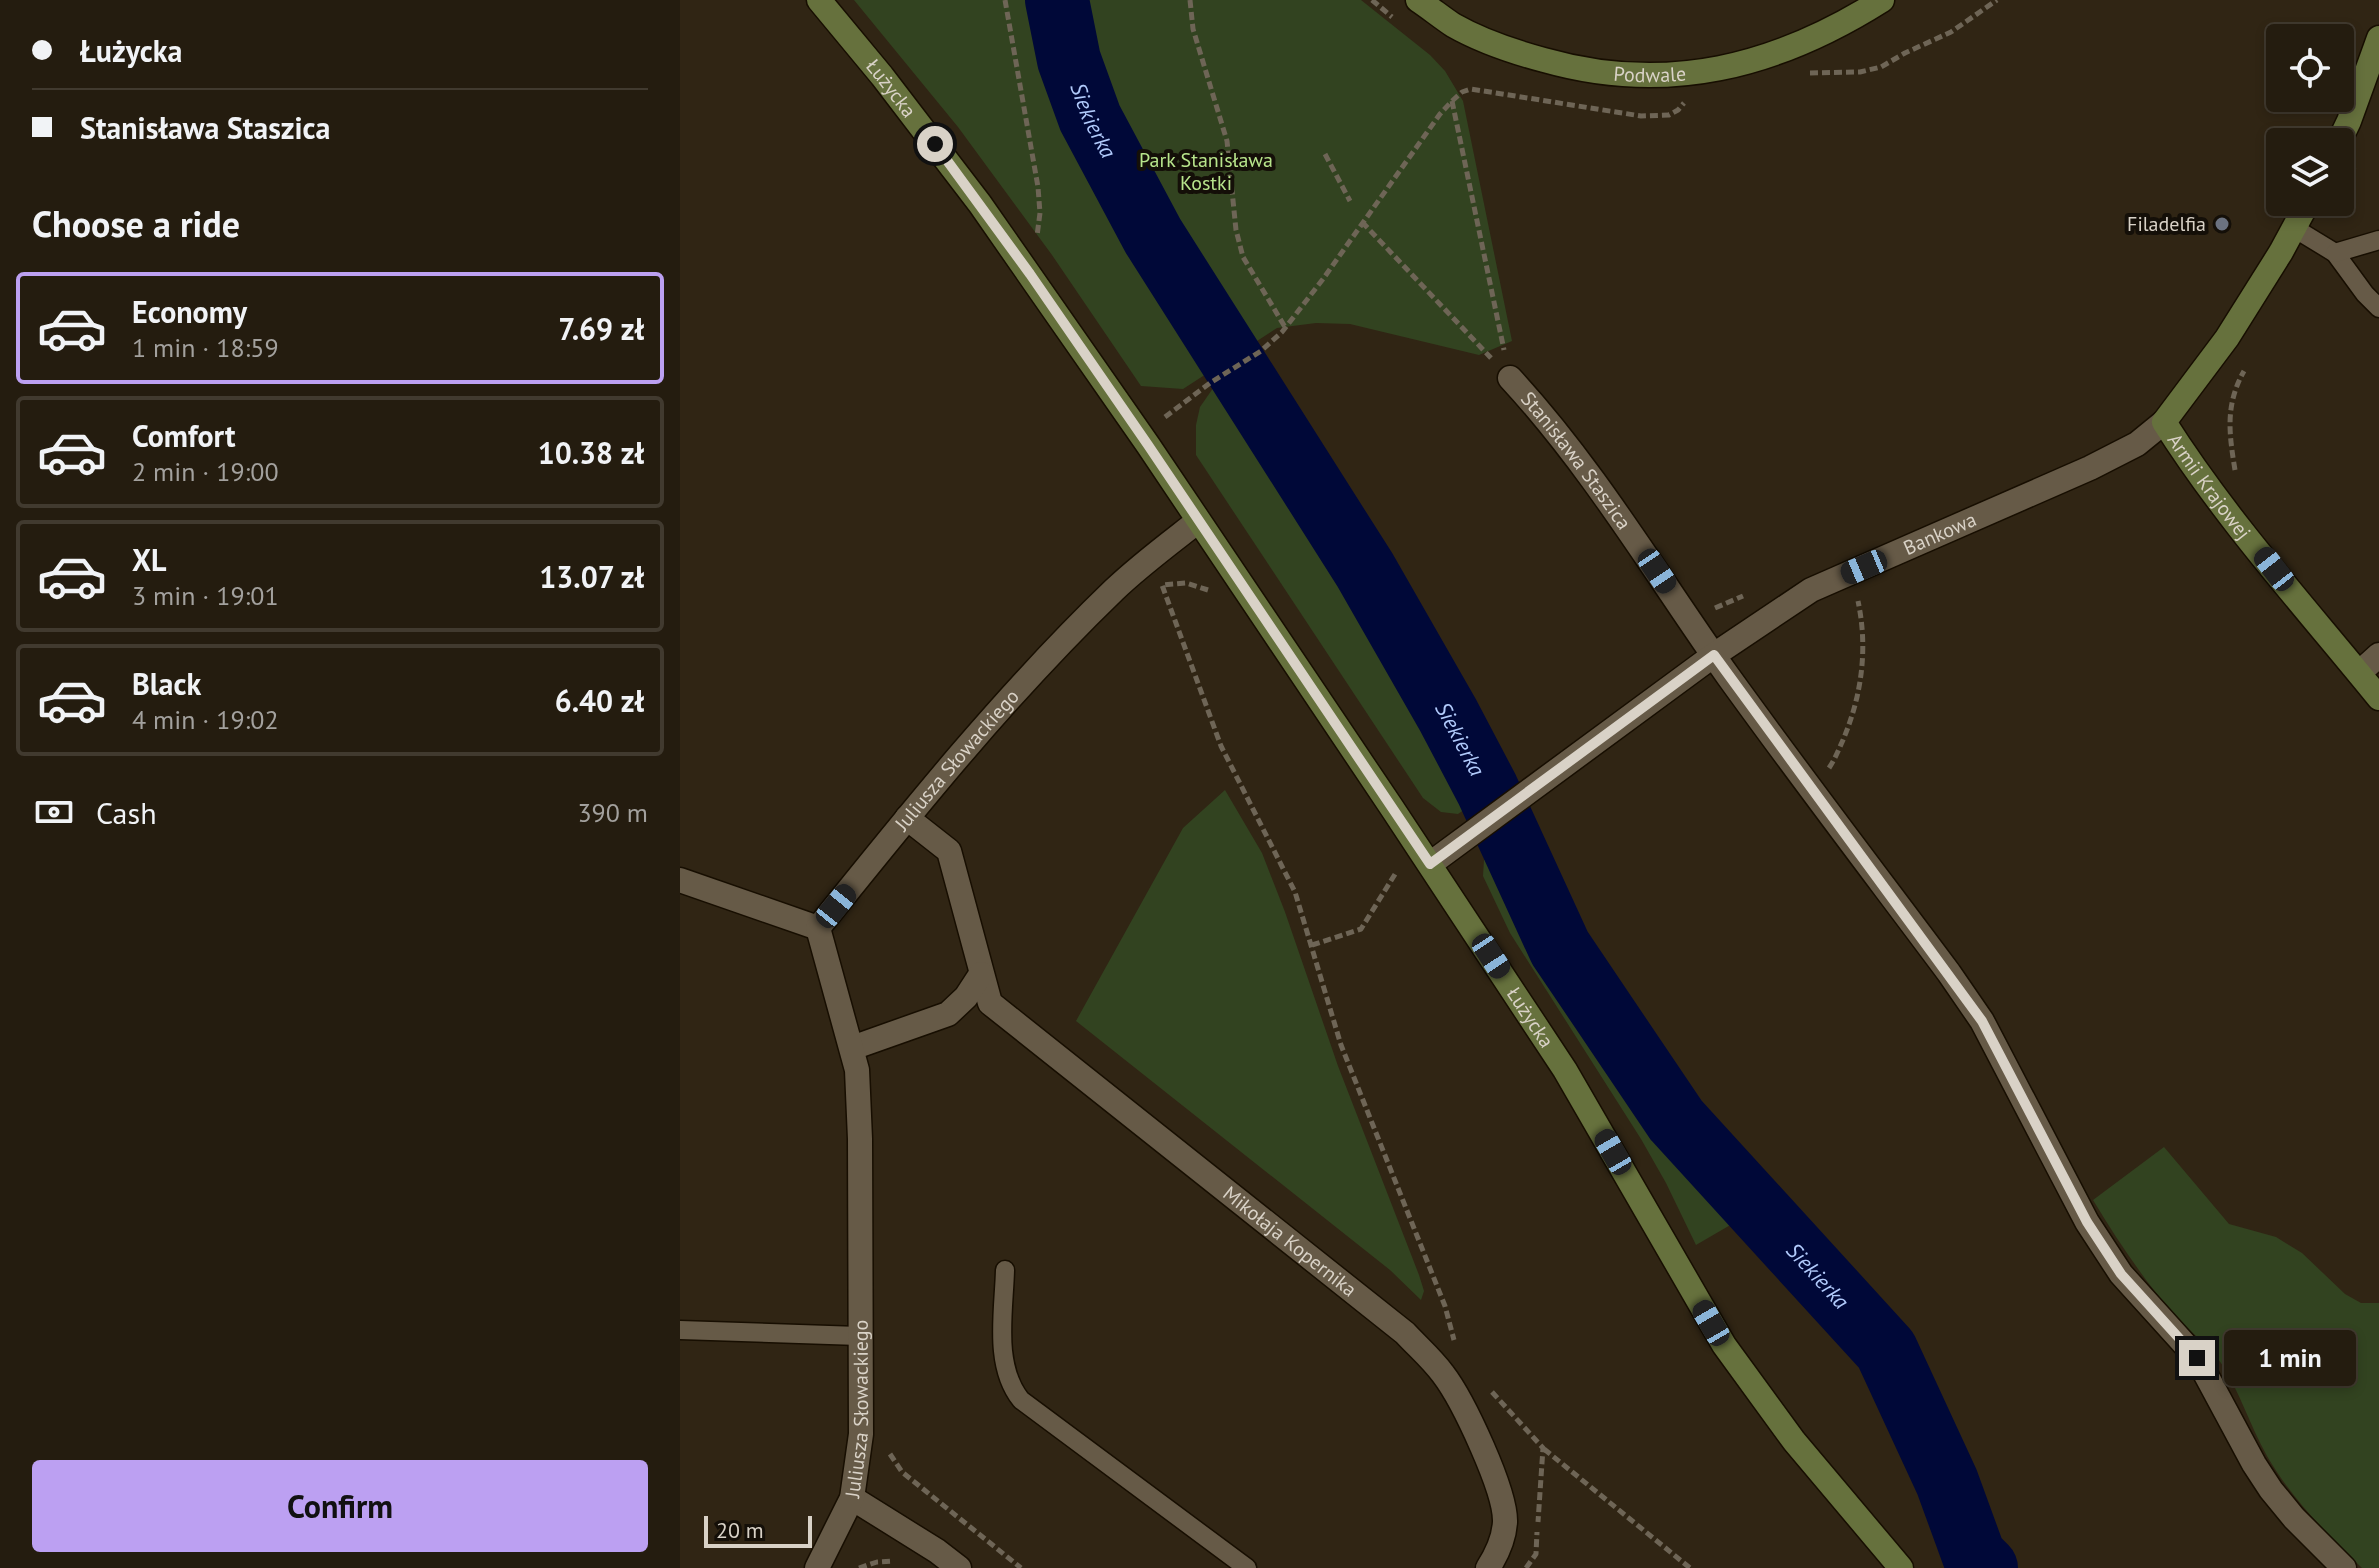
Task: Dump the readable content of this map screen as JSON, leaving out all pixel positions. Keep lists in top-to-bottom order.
{
  "streets": {
    "street": [
      "Podwale",
      "Łużycka",
      "Stanisława Staszica",
      "Armii Krajowej",
      "Bankowa",
      "Juliusza Słowackiego",
      "Mikołaja Kopernika"
    ]
  },
  "crossings": [
    ["Łużycka", "Bankowa"],
    ["Łużycka", "Juliusza Słowackiego"],
    ["Stanisława Staszica", "Bankowa"],
    ["Armii Krajowej", "Bankowa"],
    ["Juliusza Słowackiego", "Mikołaja Kopernika"]
  ],
  "water": ["Siekierka"],
  "parks": ["Park Stanisława Kostki"],
  "places": ["Filadelfia"],
  "scale_bar": "20 m",
  "page": {
    "banner": ["Łużycka", "Stanisława Staszica"],
    "heading": "Choose a ride",
    "list": [
      {
        "name": "Economy",
        "note": "1 min · 18:59",
        "value": "7.69 zł"
      },
      {
        "name": "Comfort",
        "note": "2 min · 19:00",
        "value": "10.38 zł"
      },
      {
        "name": "XL",
        "note": "3 min · 19:01",
        "value": "13.07 zł"
      },
      {
        "name": "Black",
        "note": "4 min · 19:02",
        "value": "6.40 zł"
      }
    ],
    "pay": ["Cash", "390 m"],
    "bubble": "1 min",
    "buttons": "Confirm",
    "scale": "20 m"
  }
}
